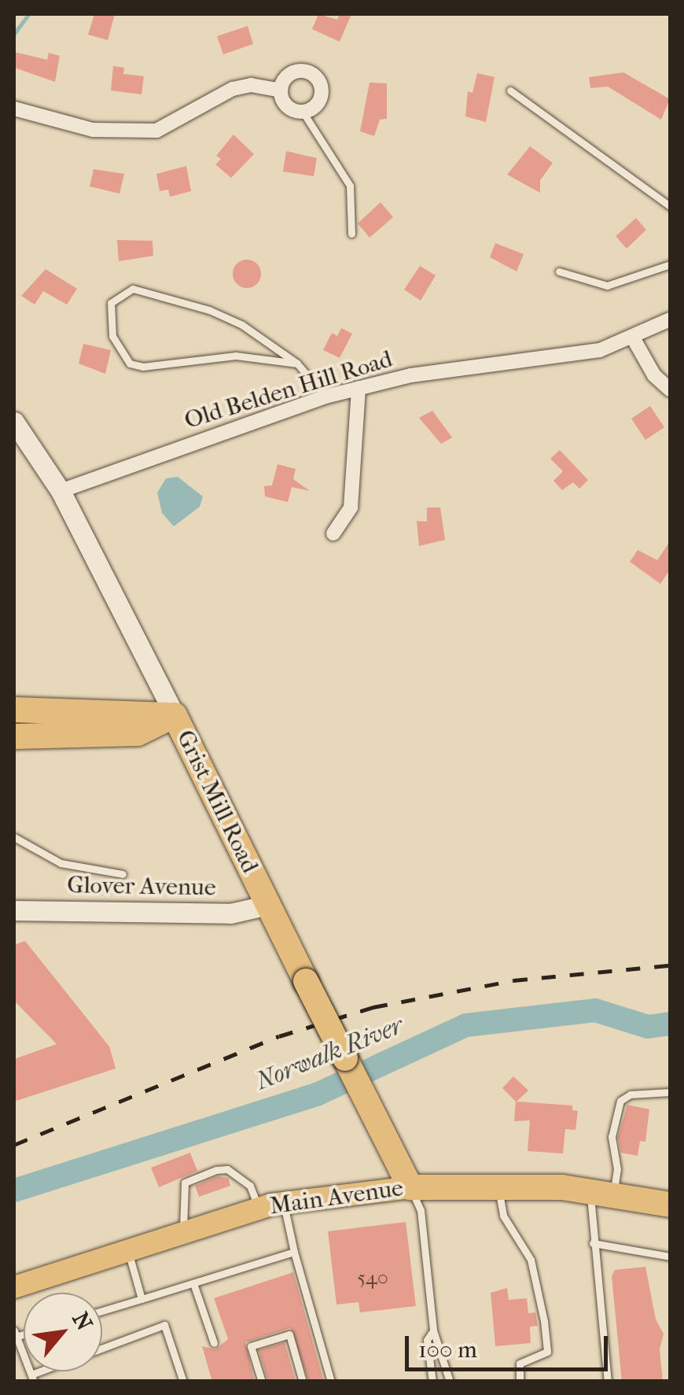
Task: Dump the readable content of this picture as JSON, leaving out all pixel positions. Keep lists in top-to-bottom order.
{
  "streets": {
    "highway": ["Grist Mill Road", "Main Avenue"],
    "main road": ["Glover Avenue"],
    "street": ["Old Belden Hill Road"]
  },
  "crossings": [
    ["Old Belden Hill Road", "Grist Mill Road"],
    ["Grist Mill Road", "Glover Avenue"],
    ["Grist Mill Road", "Main Avenue"]
  ],
  "water": ["Norwalk River"],
  "house_numbers": ["540"],
  "scale_bar": "100 m",
  "north": "top right"
}
